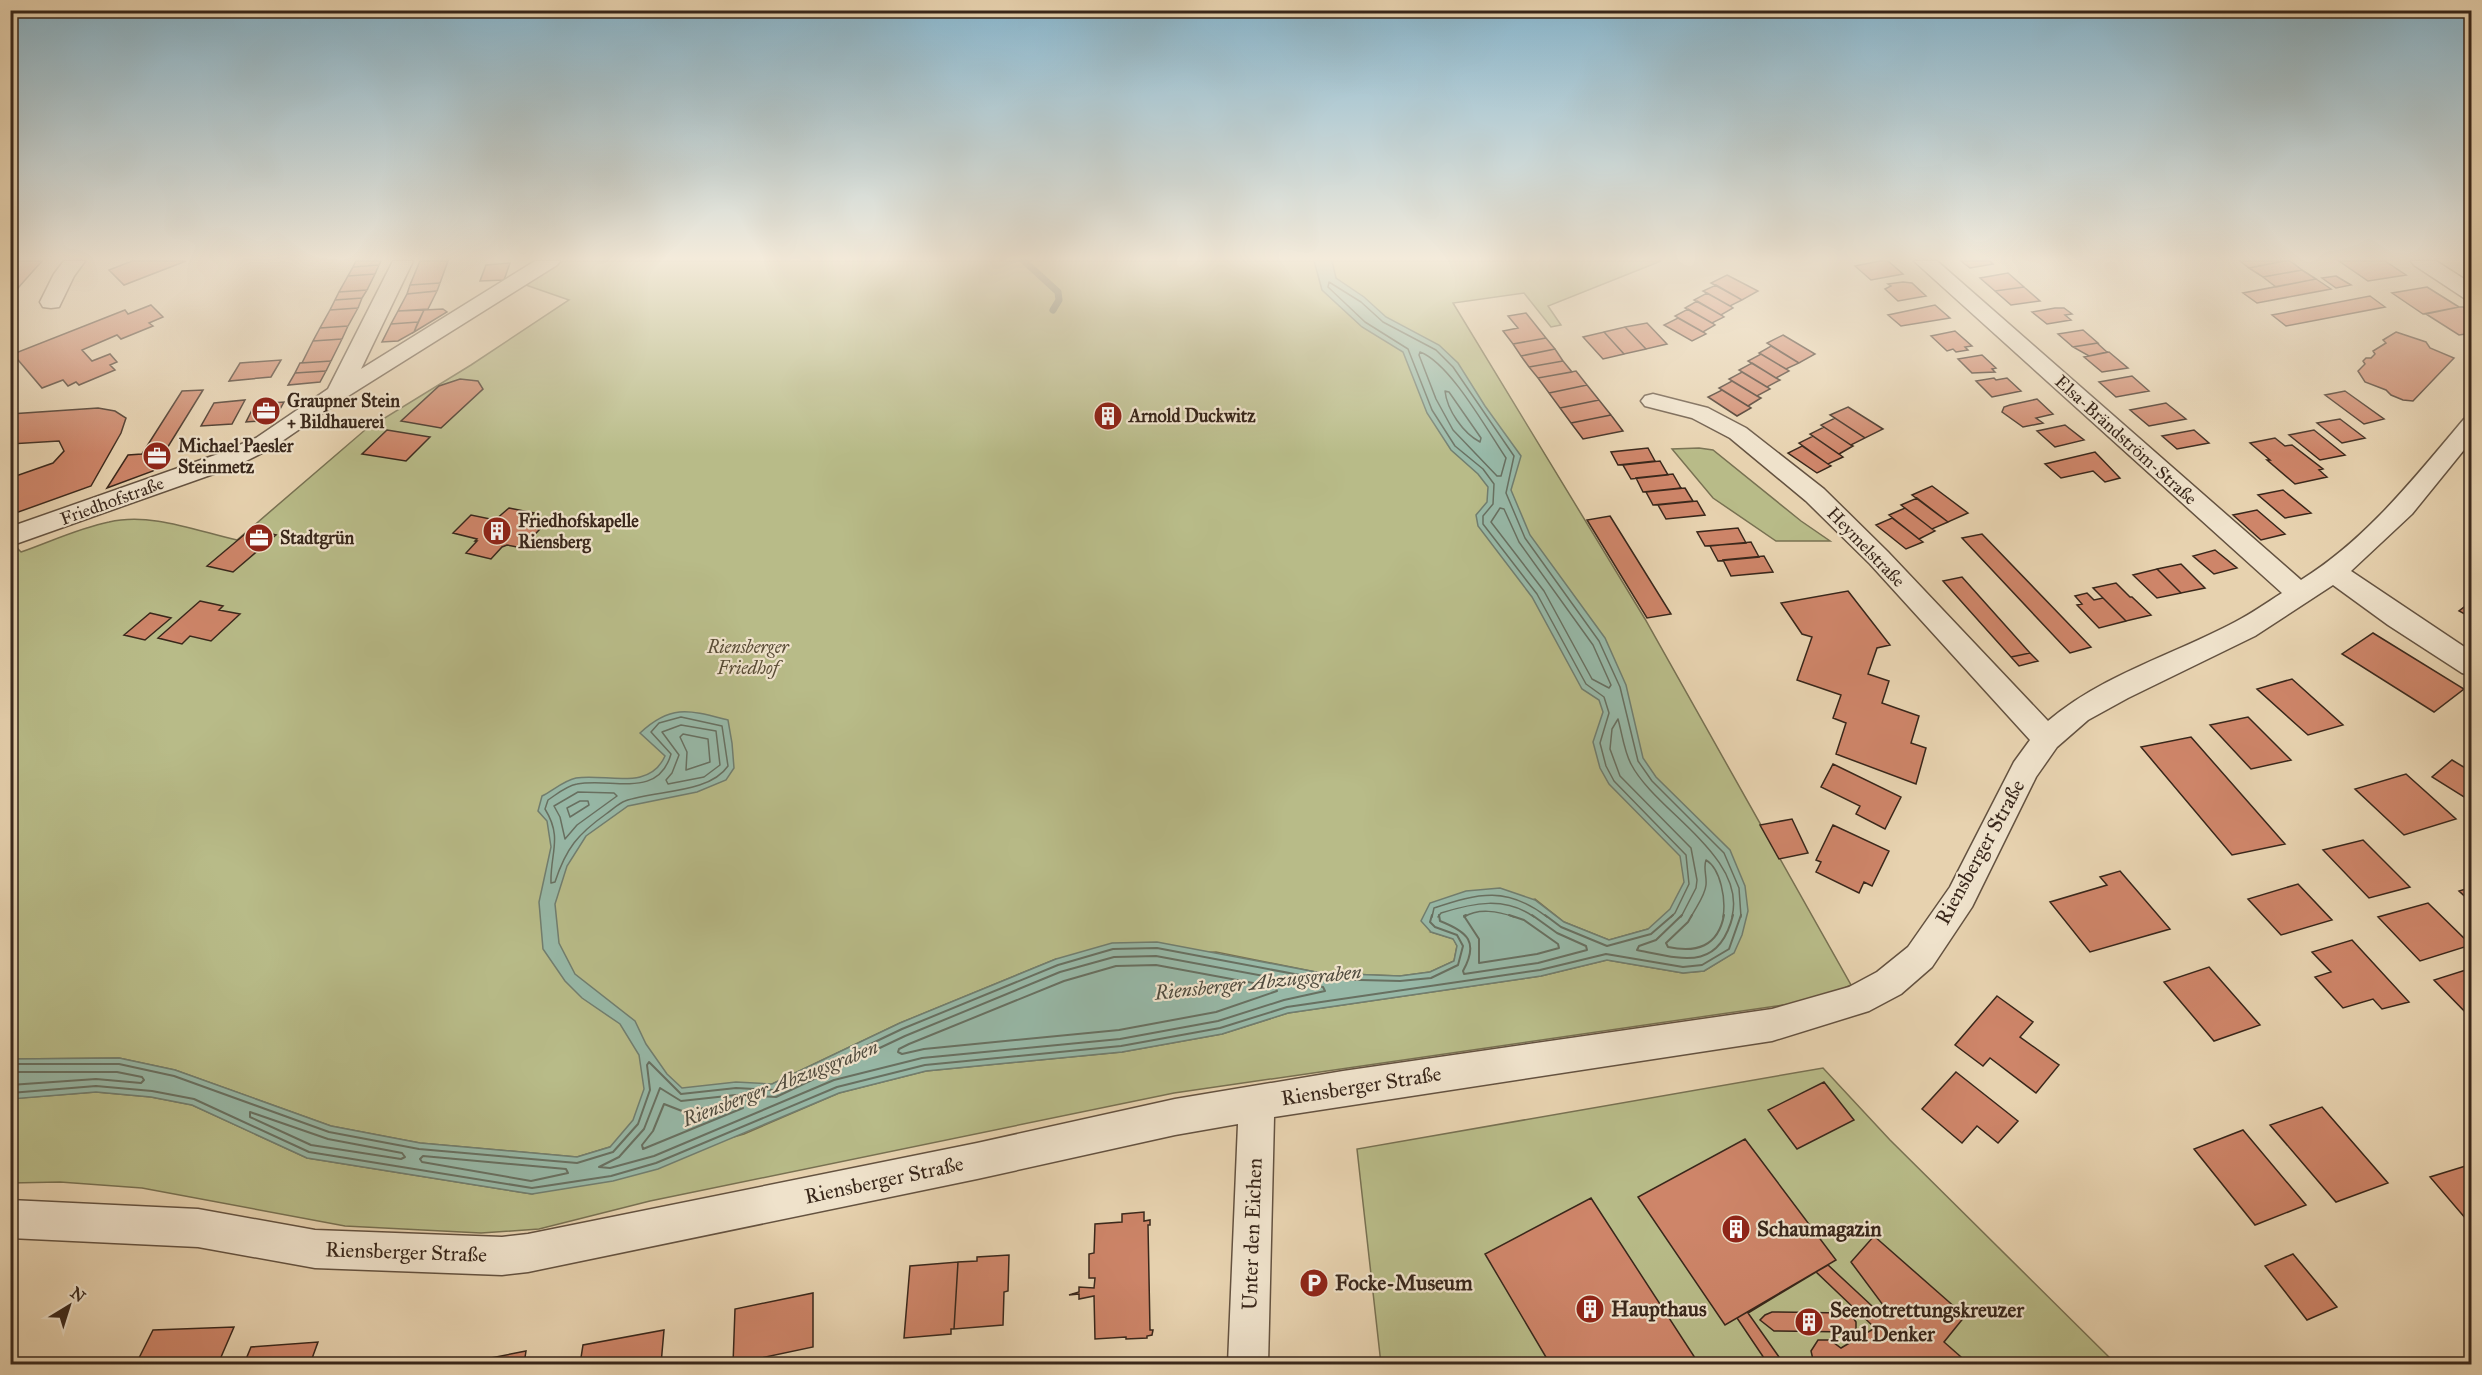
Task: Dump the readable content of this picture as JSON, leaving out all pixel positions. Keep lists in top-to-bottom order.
{
  "streets": {
    "street": [
      "Elsa-Brändström-Straße",
      "Friedhofstraße",
      "Heymelstraße",
      "Riensberger Straße",
      "Unter den Eichen"
    ]
  },
  "crossings": [
    ["Elsa-Brändström-Straße", "Riensberger Straße"],
    ["Heymelstraße", "Riensberger Straße"],
    ["Riensberger Straße", "Unter den Eichen"]
  ],
  "water": ["Riensberger Abzugsgraben"],
  "parks": ["Riensberger Friedhof"],
  "places": {
    "office": ["Graupner Stein + Bildhauerei", "Michael Paesler Steinmetz", "Stadtgrün"],
    "building": [
      "Arnold Duckwitz",
      "Friedhofskapelle Riensberg",
      "Schaumagazin",
      "Haupthaus",
      "Seenotrettungskreuzer Paul Denker"
    ],
    "parking": ["Focke-Museum"]
  },
  "north": "top right"
}
